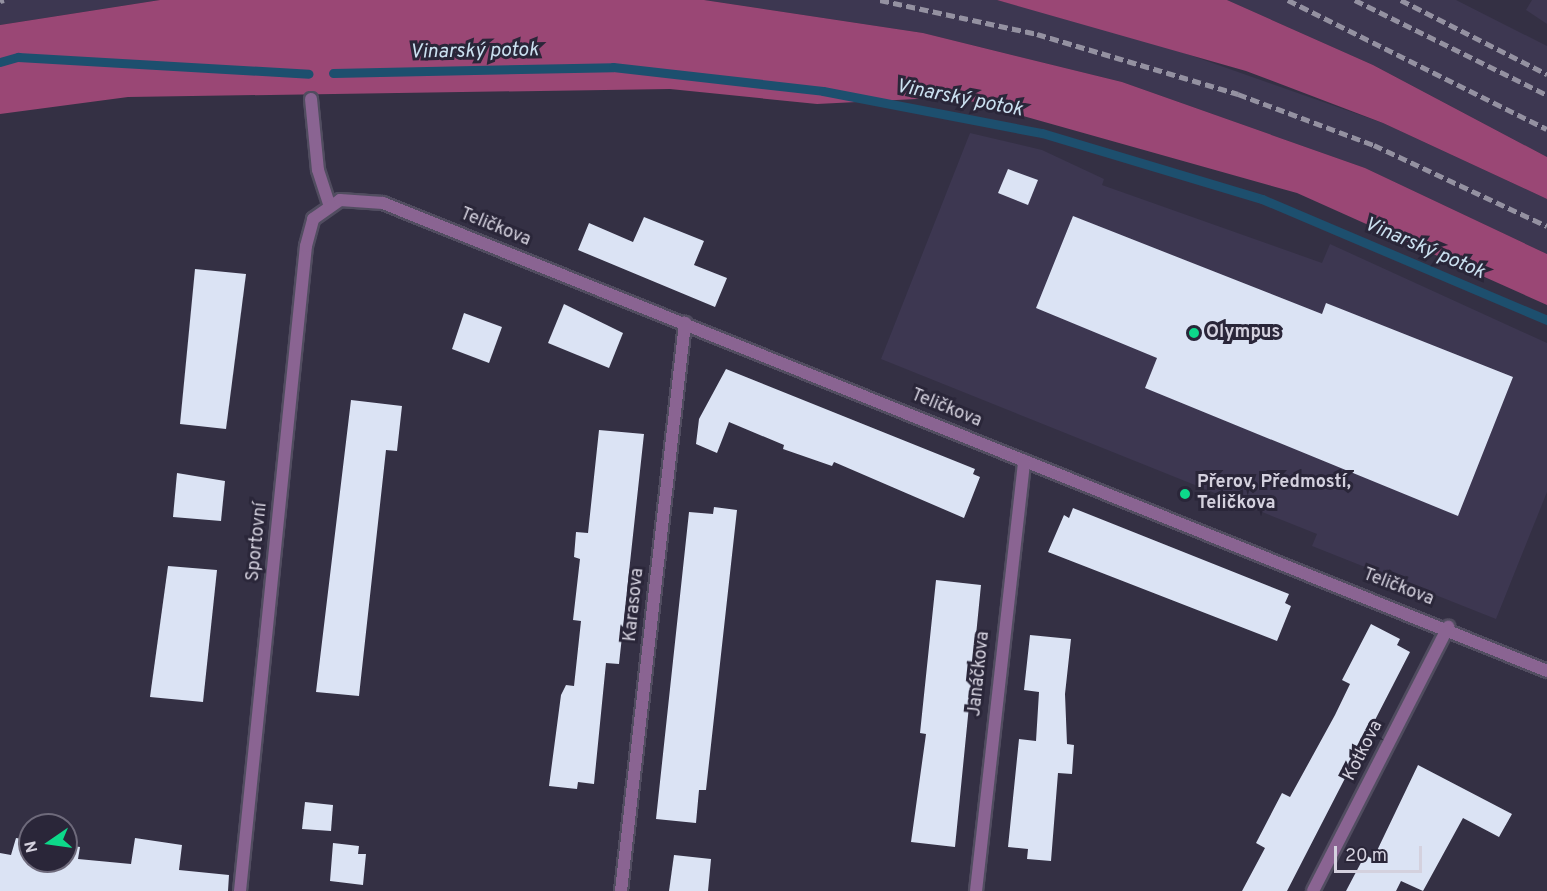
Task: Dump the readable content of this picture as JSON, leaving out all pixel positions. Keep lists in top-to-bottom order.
{
  "streets": {
    "street": [
      "Teličkova",
      "Sportovní",
      "Karasova",
      "Janáčkova",
      "Kotkova"
    ]
  },
  "crossings": [
    ["Teličkova", "Sportovní"],
    ["Teličkova", "Karasova"],
    ["Teličkova", "Janáčkova"],
    ["Teličkova", "Kotkova"]
  ],
  "water": ["Vinarský potok"],
  "places": ["Olympus", "Přerov, Předmostí, Teličkova"],
  "scale_bar": "20 m",
  "north": "left"
}
